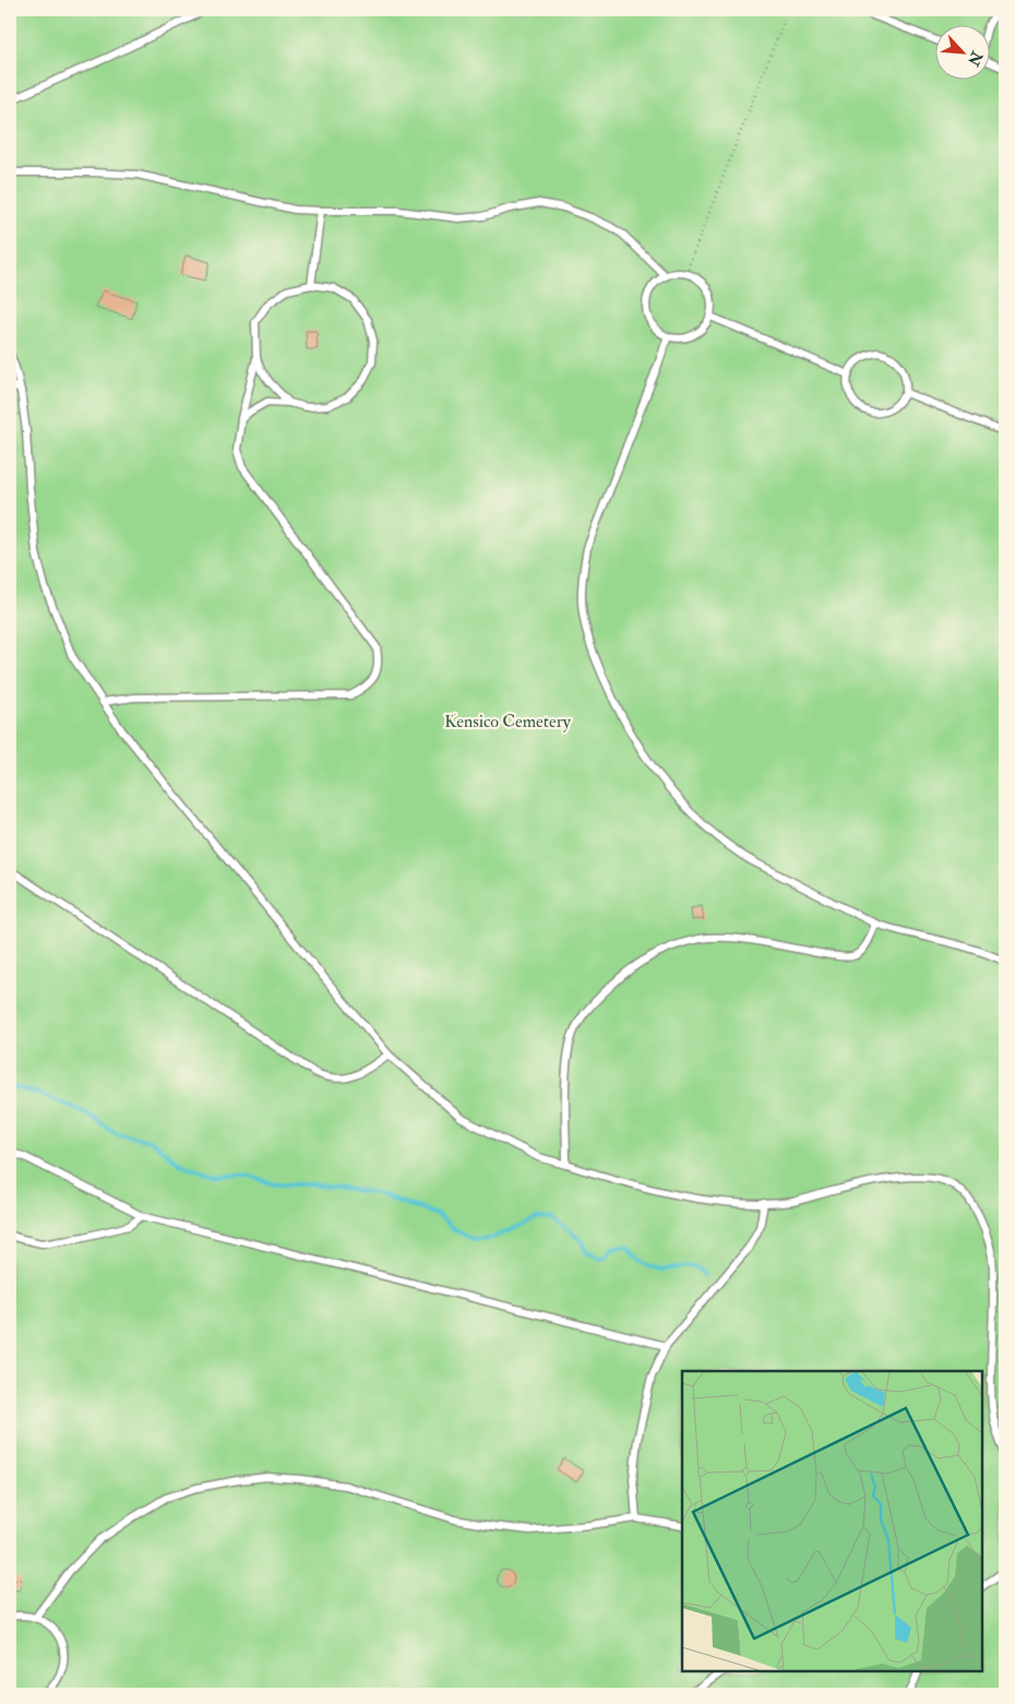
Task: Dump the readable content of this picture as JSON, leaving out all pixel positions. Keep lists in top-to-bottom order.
{
  "parks": ["Kensico Cemetery"],
  "north": "bottom right"
}
